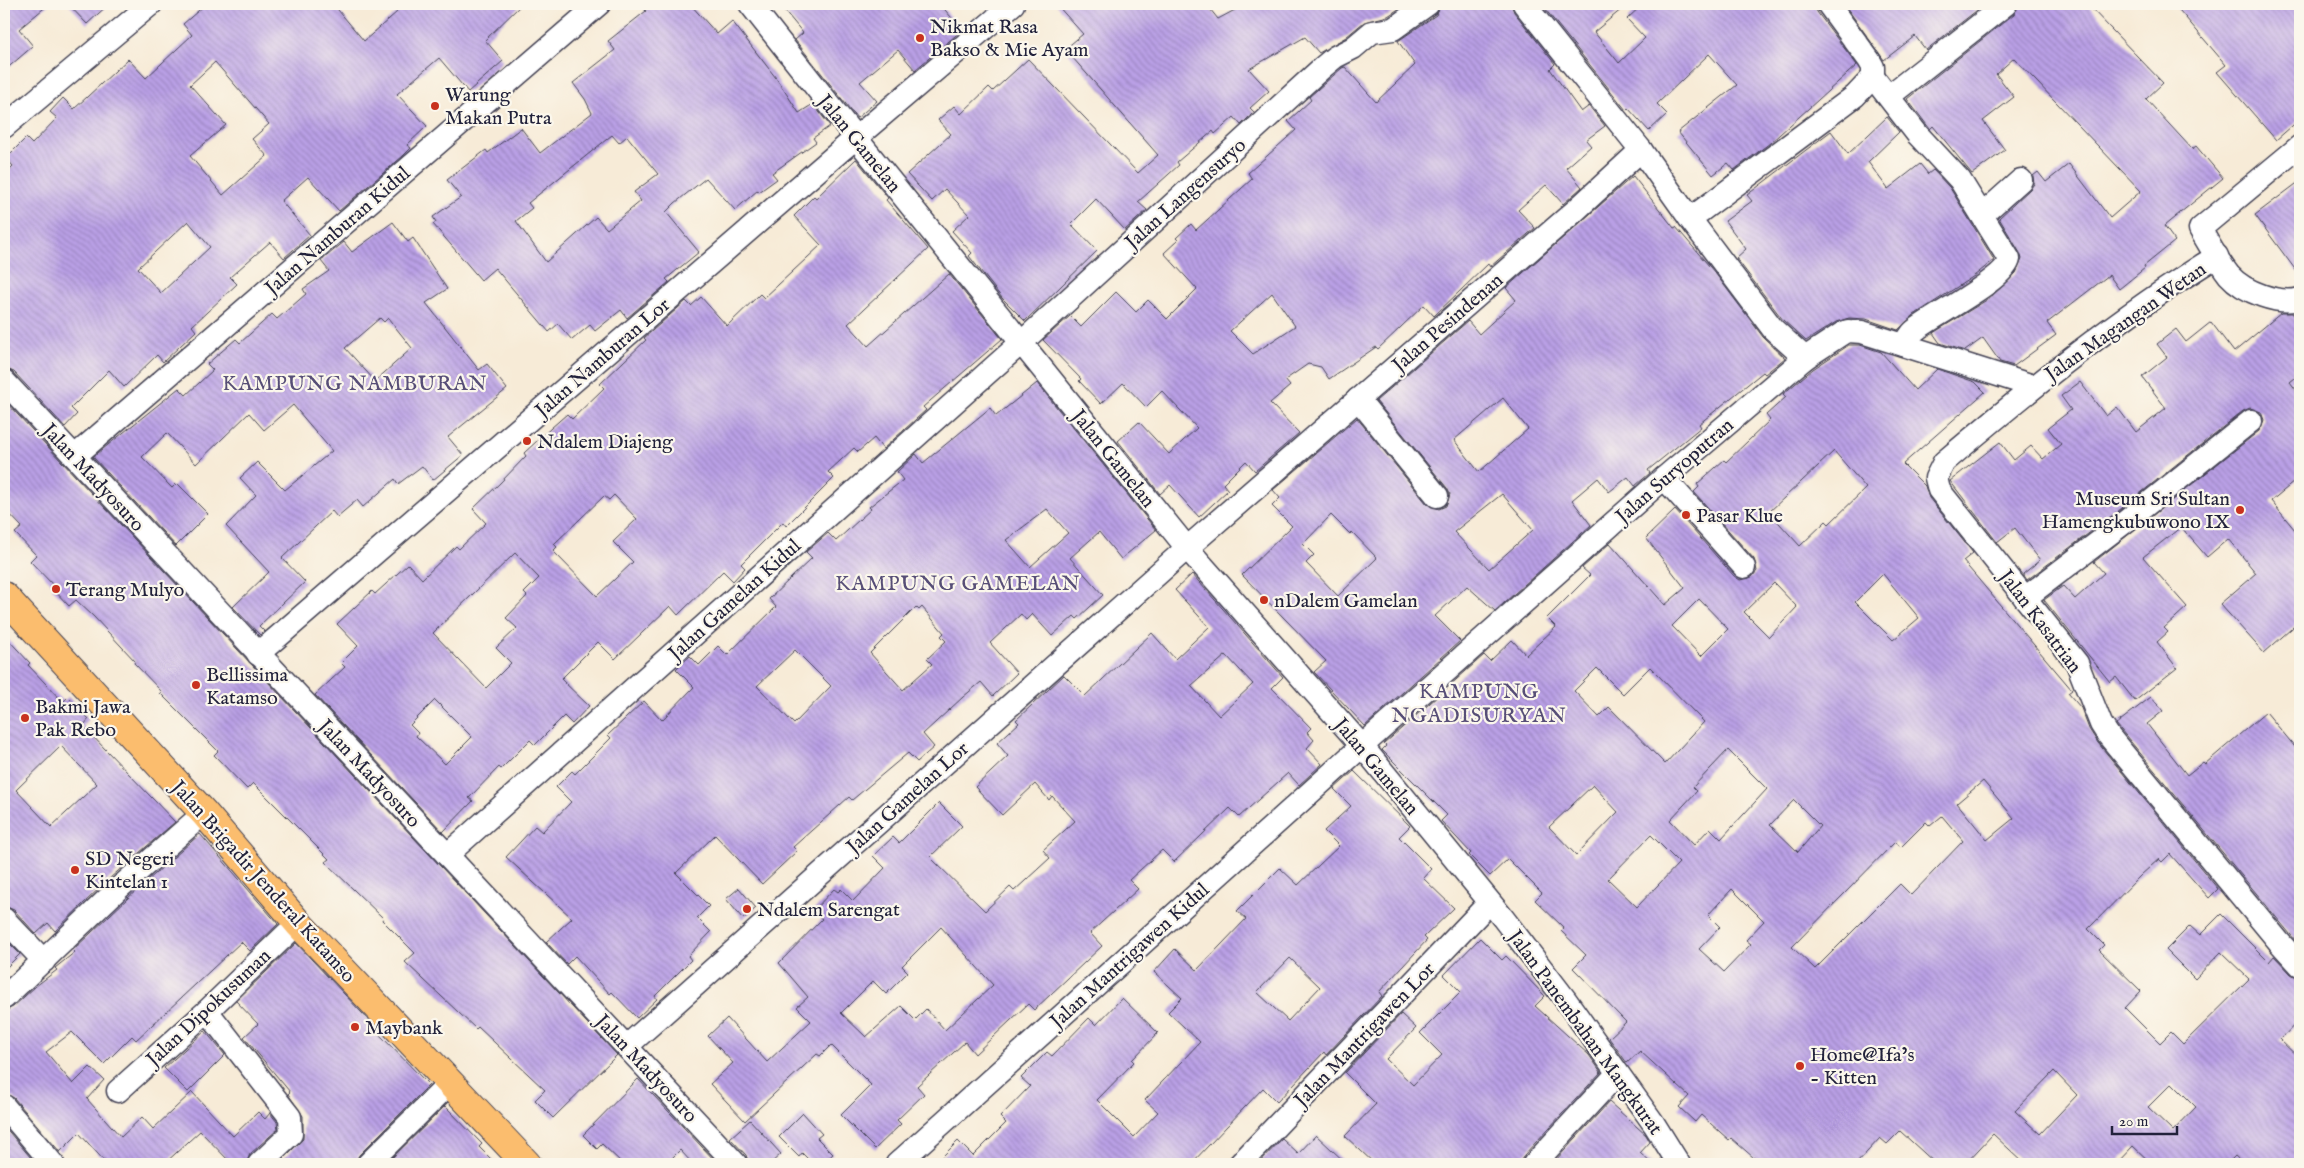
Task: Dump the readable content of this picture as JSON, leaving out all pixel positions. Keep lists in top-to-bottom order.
{
  "streets": {
    "main road": ["Jalan Brigadir Jenderal Katamso"],
    "street": [
      "Jalan Gamelan",
      "Jalan Langensuryo",
      "Jalan Namburan Kidul",
      "Jalan Magangan Wetan",
      "Jalan Pesindenan",
      "Jalan Namburan Lor",
      "Jalan Suryoputran",
      "Jalan Madyosuro",
      "Jalan Gamelan Kidul",
      "Jalan Kasatrian",
      "Jalan Gamelan Lor",
      "Jalan Mantrigawen Kidul",
      "Jalan Dipokusuman",
      "Jalan Panembahan Mangkurat",
      "Jalan Mantrigawen Lor"
    ]
  },
  "crossings": [
    ["Jalan Gamelan", "Jalan Langensuryo"],
    ["Jalan Gamelan", "Jalan Pesindenan"],
    ["Jalan Gamelan", "Jalan Namburan Lor"],
    ["Jalan Gamelan", "Jalan Suryoputran"],
    ["Jalan Gamelan", "Jalan Gamelan Kidul"],
    ["Jalan Gamelan", "Jalan Gamelan Lor"],
    ["Jalan Gamelan", "Jalan Mantrigawen Kidul"],
    ["Jalan Gamelan", "Jalan Panembahan Mangkurat"],
    ["Jalan Gamelan", "Jalan Mantrigawen Lor"],
    ["Jalan Langensuryo", "Jalan Gamelan Kidul"],
    ["Jalan Namburan Kidul", "Jalan Madyosuro"],
    ["Jalan Magangan Wetan", "Jalan Suryoputran"],
    ["Jalan Magangan Wetan", "Jalan Kasatrian"],
    ["Jalan Pesindenan", "Jalan Gamelan Lor"],
    ["Jalan Namburan Lor", "Jalan Madyosuro"],
    ["Jalan Suryoputran", "Jalan Kasatrian"],
    ["Jalan Suryoputran", "Jalan Mantrigawen Kidul"],
    ["Jalan Madyosuro", "Jalan Gamelan Kidul"],
    ["Jalan Madyosuro", "Jalan Gamelan Lor"],
    ["Jalan Brigadir Jenderal Katamso", "Jalan Dipokusuman"],
    ["Jalan Panembahan Mangkurat", "Jalan Mantrigawen Lor"]
  ],
  "districts": ["KAMPUNG NAMBURAN", "KAMPUNG GAMELAN", "KAMPUNG NGADISURYAN"],
  "places": [
    "Nikmat Rasa Bakso & Mie Ayam",
    "Warung Makan Putra",
    "Ndalem Diajeng",
    "Museum Sri Sultan Hamengkubuwono IX",
    "Pasar Klue",
    "Terang Mulyo",
    "nDalem Gamelan",
    "Bellissima Katamso",
    "Bakmi Jawa Pak Rebo",
    "SD Negeri Kintelan 1",
    "Ndalem Sarengat",
    "Maybank",
    "Home@Ifa’s - Kitten"
  ],
  "scale_bar": "20 m"
}
